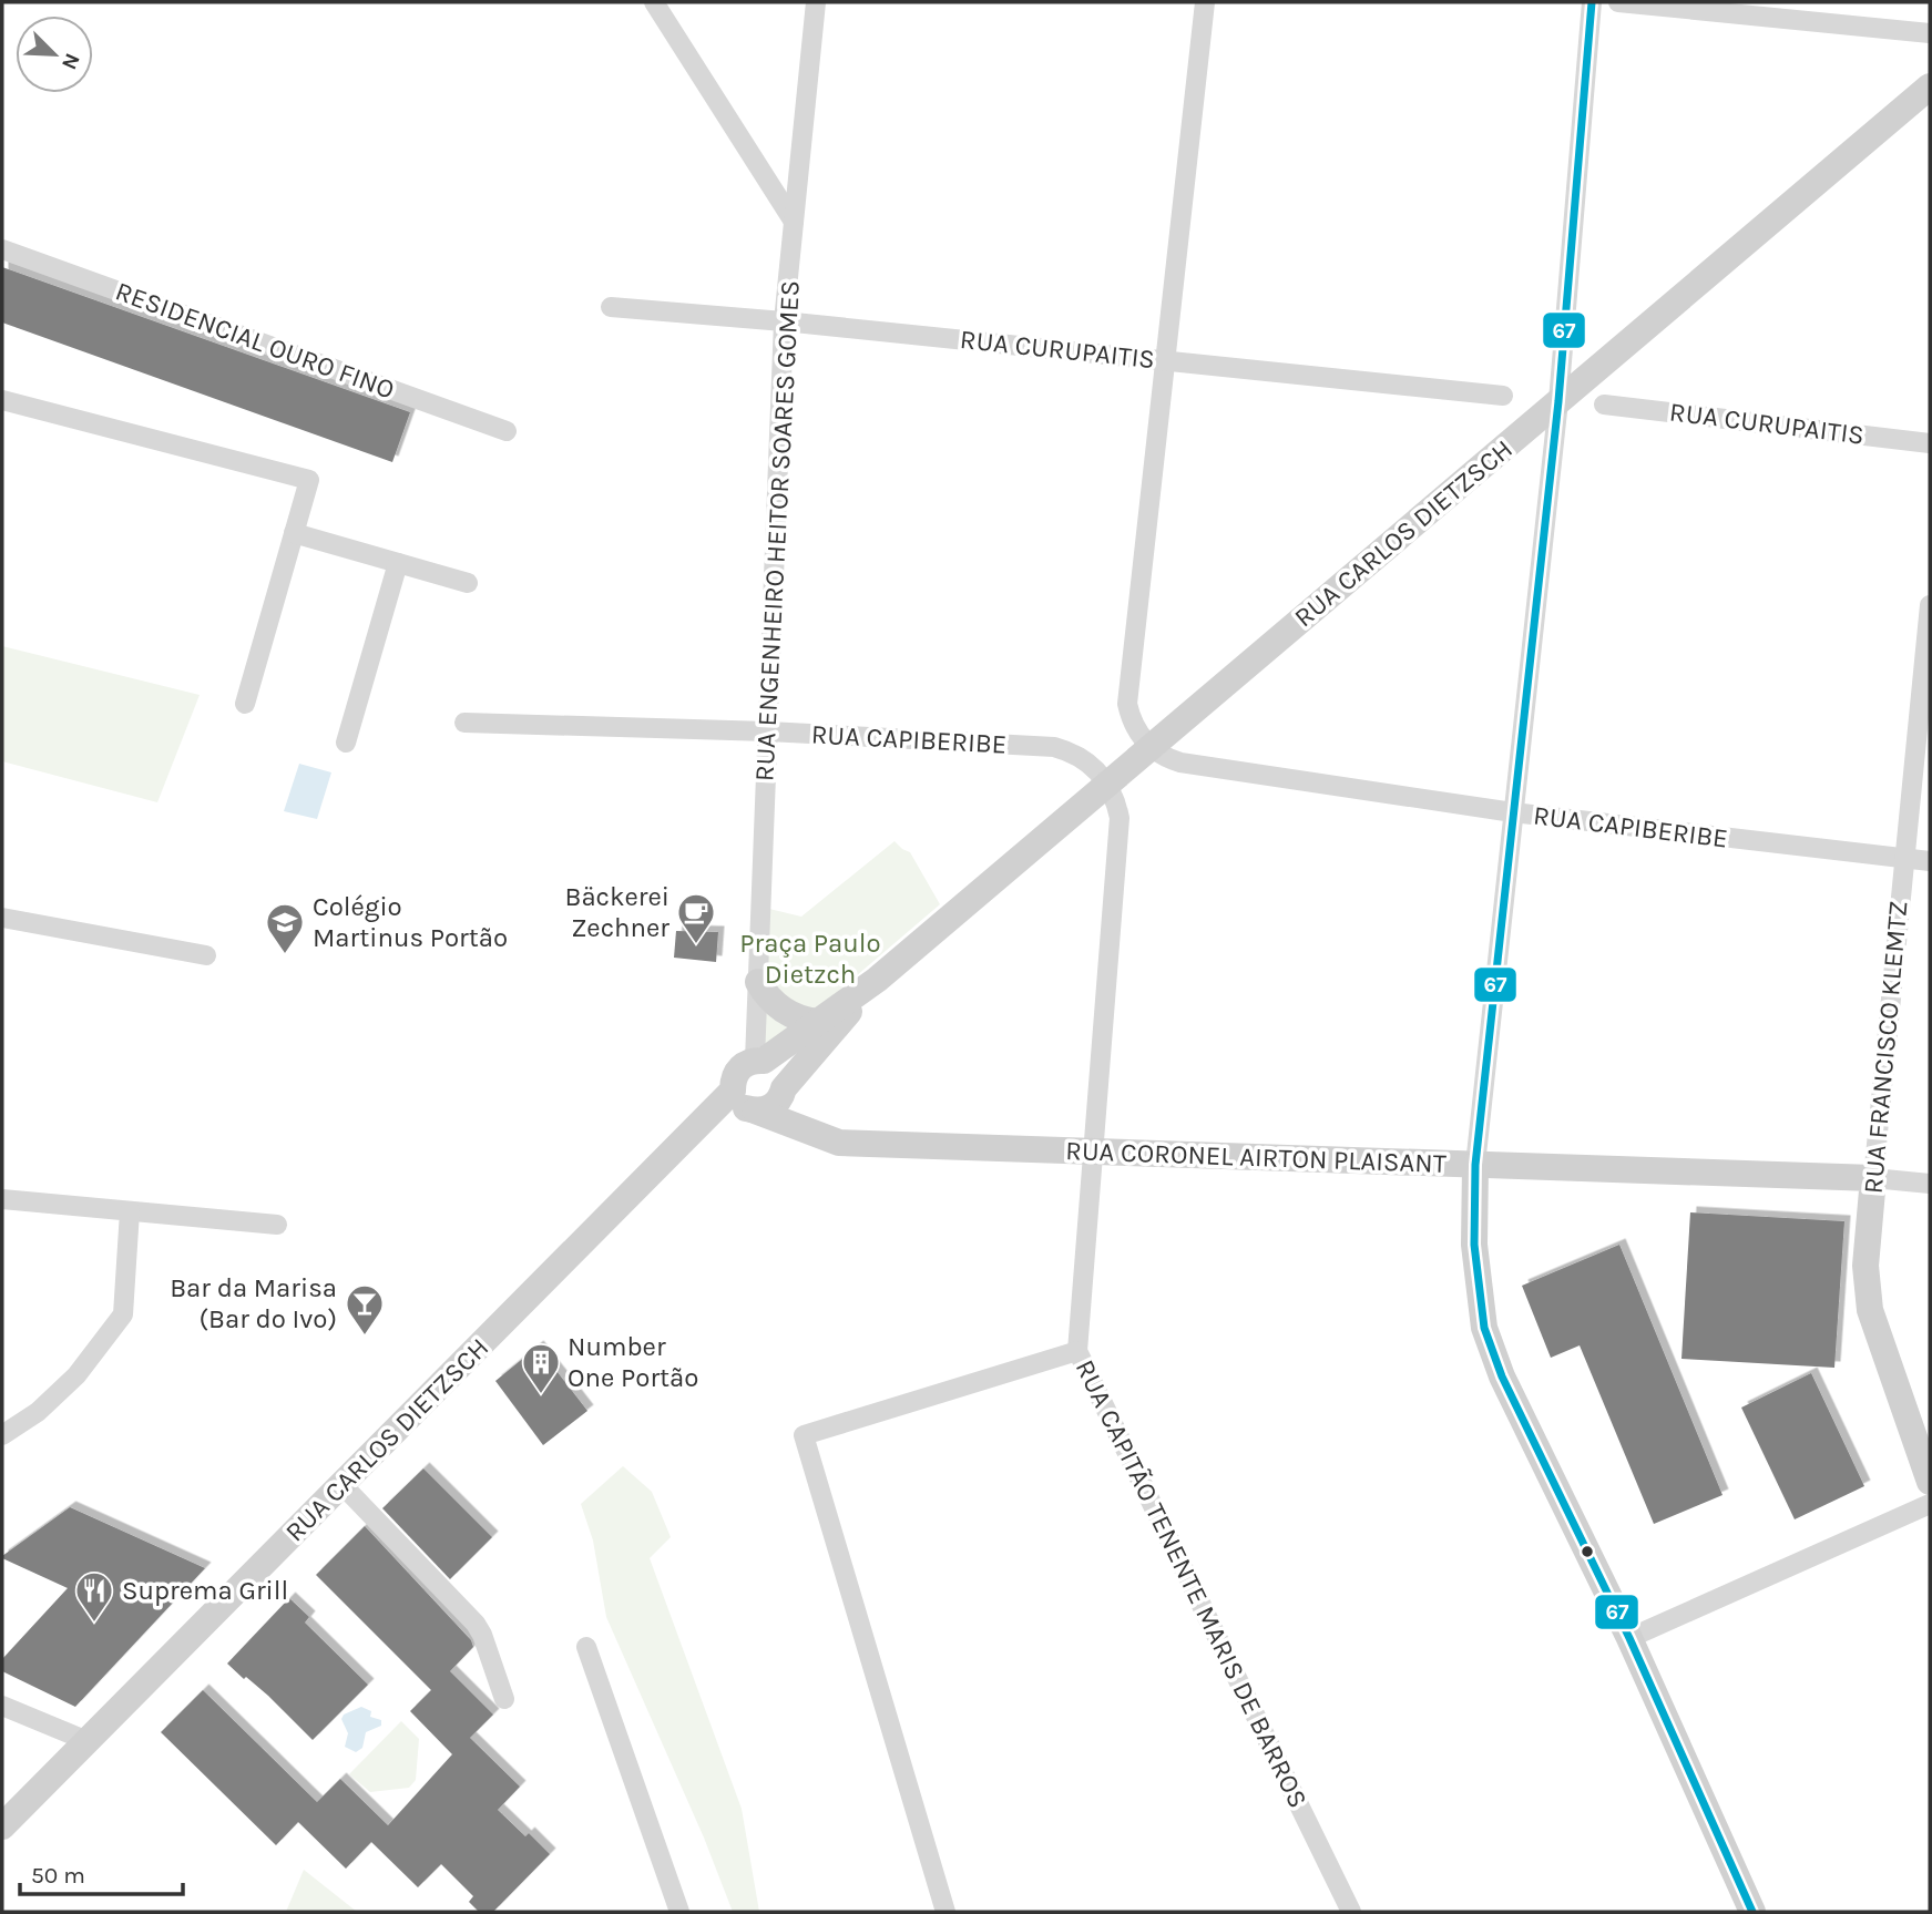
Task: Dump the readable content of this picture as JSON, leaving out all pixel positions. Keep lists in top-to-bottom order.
{
  "streets": {
    "street": [
      "RESIDENCIAL OURO FINO",
      "RUA CURUPAITIS",
      "RUA ENGENHEIRO HEITOR SOARES GOMES",
      "RUA CARLOS DIETZSCH",
      "RUA CAPIBERIBE",
      "RUA FRANCISCO KLEMTZ",
      "RUA CORONEL AIRTON PLAISANT",
      "RUA CAPITÃO TENENTE MARIS DE BARROS"
    ]
  },
  "crossings": [
    ["RUA CURUPAITIS", "RUA ENGENHEIRO HEITOR SOARES GOMES"],
    ["RUA ENGENHEIRO HEITOR SOARES GOMES", "RUA CARLOS DIETZSCH"],
    ["RUA ENGENHEIRO HEITOR SOARES GOMES", "RUA CAPIBERIBE"],
    ["RUA ENGENHEIRO HEITOR SOARES GOMES", "RUA CORONEL AIRTON PLAISANT"],
    ["RUA CARLOS DIETZSCH", "RUA CAPIBERIBE"],
    ["RUA CARLOS DIETZSCH", "RUA CORONEL AIRTON PLAISANT"],
    ["RUA CARLOS DIETZSCH", "RUA CAPITÃO TENENTE MARIS DE BARROS"],
    ["RUA CAPIBERIBE", "RUA FRANCISCO KLEMTZ"],
    ["RUA CAPIBERIBE", "RUA CAPITÃO TENENTE MARIS DE BARROS"],
    ["RUA FRANCISCO KLEMTZ", "RUA CORONEL AIRTON PLAISANT"],
    ["RUA CORONEL AIRTON PLAISANT", "RUA CAPITÃO TENENTE MARIS DE BARROS"]
  ],
  "parks": ["Praça Paulo Dietzch"],
  "places": {
    "cafe": ["Bäckerei Zechner"],
    "school or university": ["Colégio Martinus Portão"],
    "bar": ["Bar da Marisa (Bar do Ivo)"],
    "building": ["Number One Portão"],
    "restaurant": ["Suprema Grill"]
  },
  "lines": ["transit line 67"],
  "scale_bar": "50 m",
  "north": "bottom right"
}
